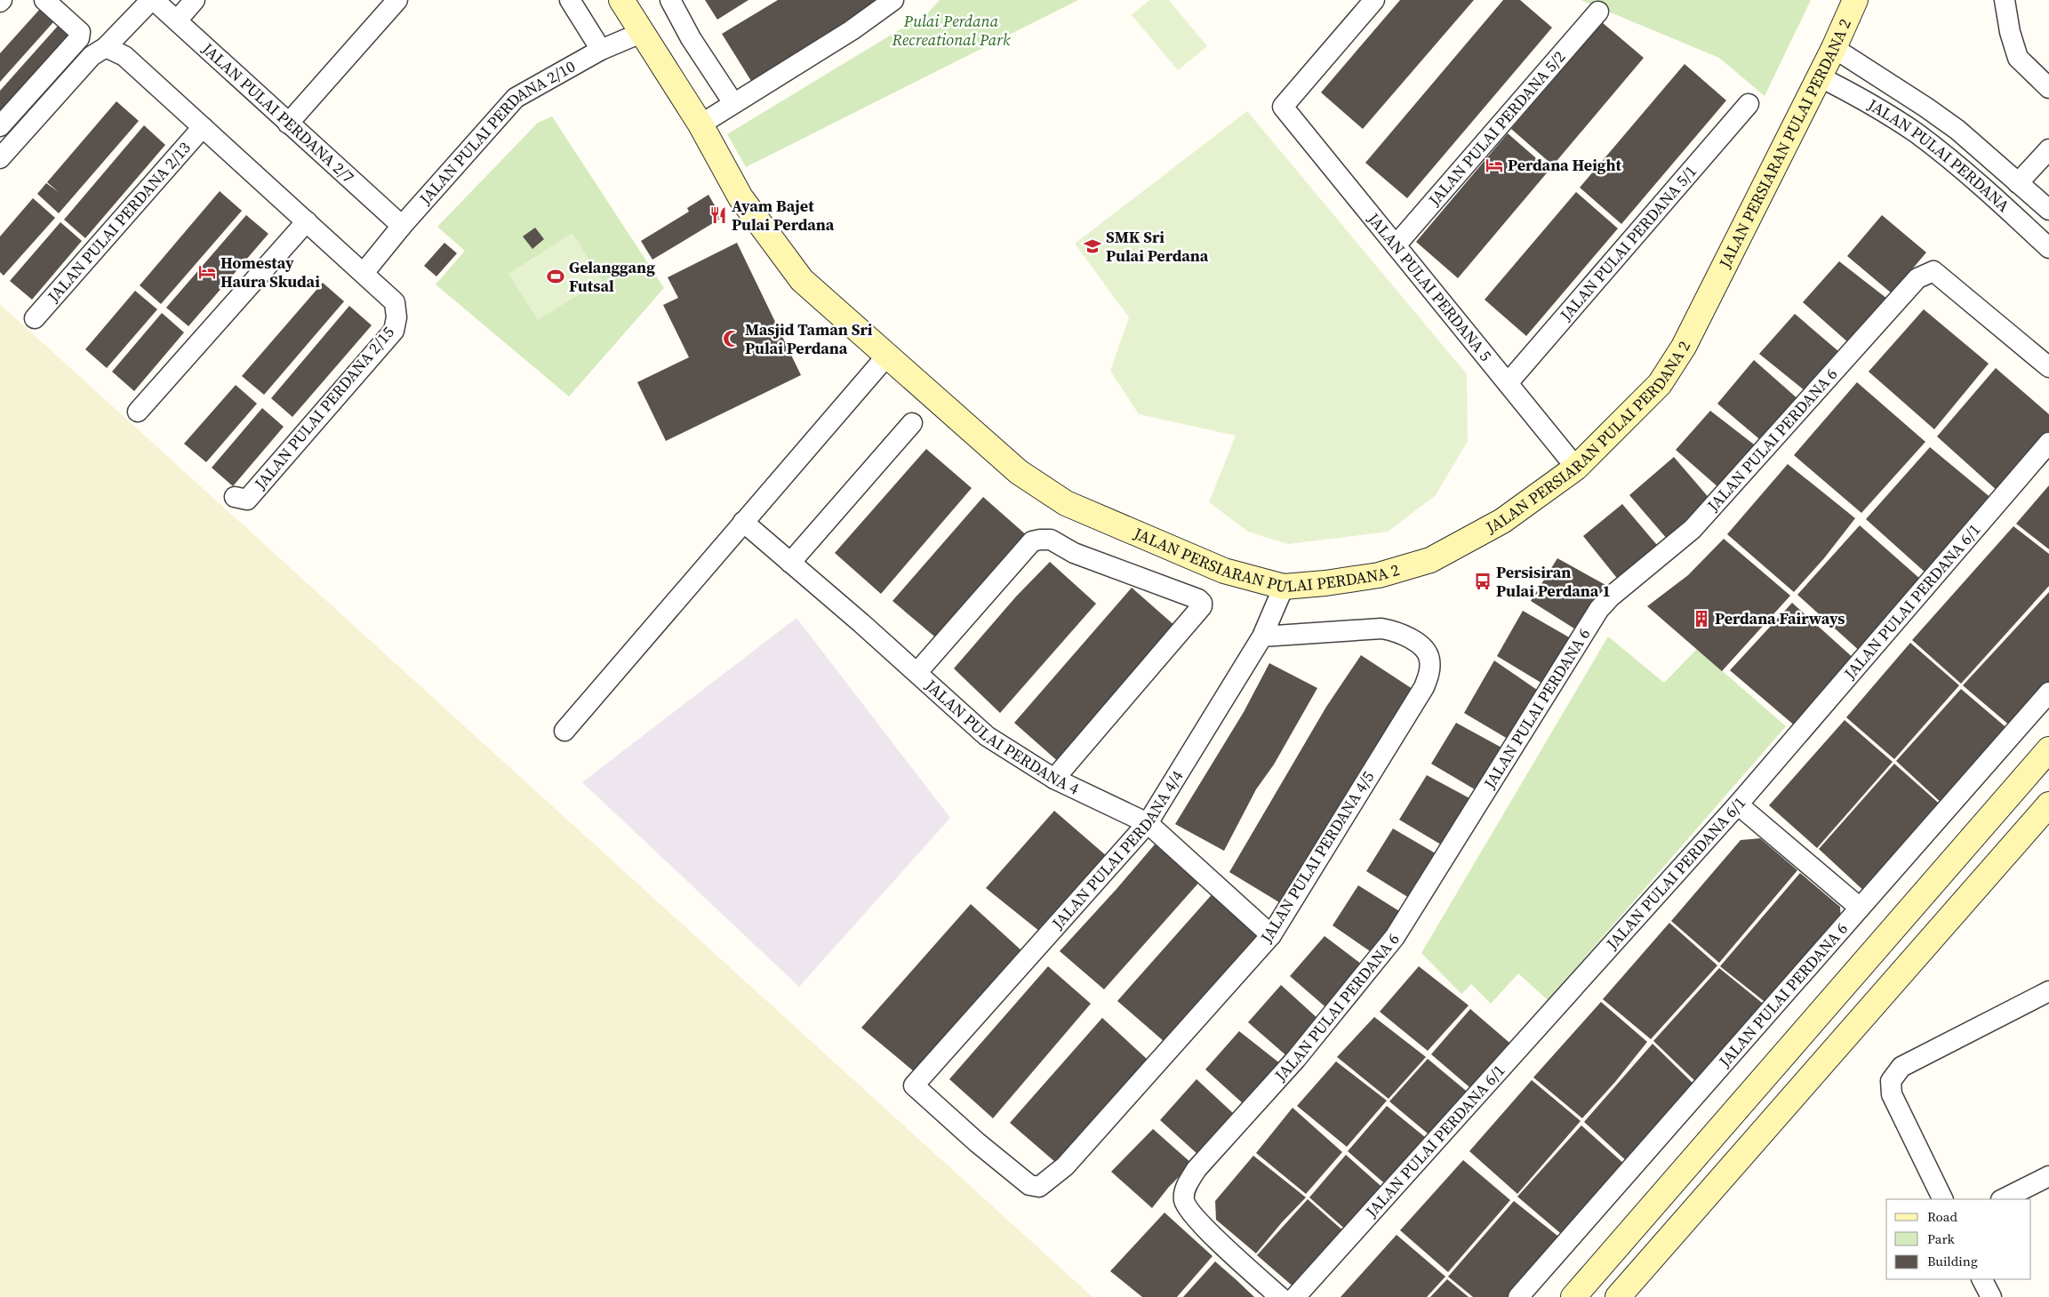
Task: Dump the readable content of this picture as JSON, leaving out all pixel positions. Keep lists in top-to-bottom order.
{
  "streets": {
    "street": [
      "JALAN PULAI PERDANA 2/7",
      "JALAN PULAI PERDANA 5/2",
      "JALAN PULAI PERDANA 2/10",
      "JALAN PERSIARAN PULAI PERDANA 2",
      "JALAN PULAI PERDANA",
      "JALAN PULAI PERDANA 2/13",
      "JALAN PULAI PERDANA 5/1",
      "JALAN PULAI PERDANA 5",
      "JALAN PULAI PERDANA 2/15",
      "JALAN PULAI PERDANA 6",
      "JALAN PULAI PERDANA 6/1",
      "JALAN PULAI PERDANA 4",
      "JALAN PULAI PERDANA 4/4",
      "JALAN PULAI PERDANA 4/5"
    ]
  },
  "crossings": [
    ["JALAN PULAI PERDANA 2/7", "JALAN PULAI PERDANA 2/10"],
    ["JALAN PULAI PERDANA 5/2", "JALAN PULAI PERDANA 5"],
    ["JALAN PULAI PERDANA 2/10", "JALAN PULAI PERDANA 2/15"],
    ["JALAN PERSIARAN PULAI PERDANA 2", "JALAN PULAI PERDANA"],
    ["JALAN PERSIARAN PULAI PERDANA 2", "JALAN PULAI PERDANA 5"],
    ["JALAN PERSIARAN PULAI PERDANA 2", "JALAN PULAI PERDANA 4/4"],
    ["JALAN PULAI PERDANA 5/1", "JALAN PULAI PERDANA 5"],
    ["JALAN PULAI PERDANA 4", "JALAN PULAI PERDANA 4/4"],
    ["JALAN PULAI PERDANA 4", "JALAN PULAI PERDANA 4/5"],
    ["JALAN PULAI PERDANA 4/4", "JALAN PULAI PERDANA 4/5"]
  ],
  "parks": ["Pulai Perdana Recreational Park"],
  "places": {
    "hotel": ["Perdana Height", "Homestay Haura Skudai"],
    "restaurant": ["Ayam Bajet Pulai Perdana"],
    "school or university": ["SMK Sri Pulai Perdana"],
    "sports": ["Gelanggang Futsal"],
    "mosque": ["Masjid Taman Sri Pulai Perdana"],
    "bus stop": ["Persisiran Pulai Perdana 1"],
    "building": ["Perdana Fairways"]
  },
  "legend": ["Road", "Park", "Building"]
}
